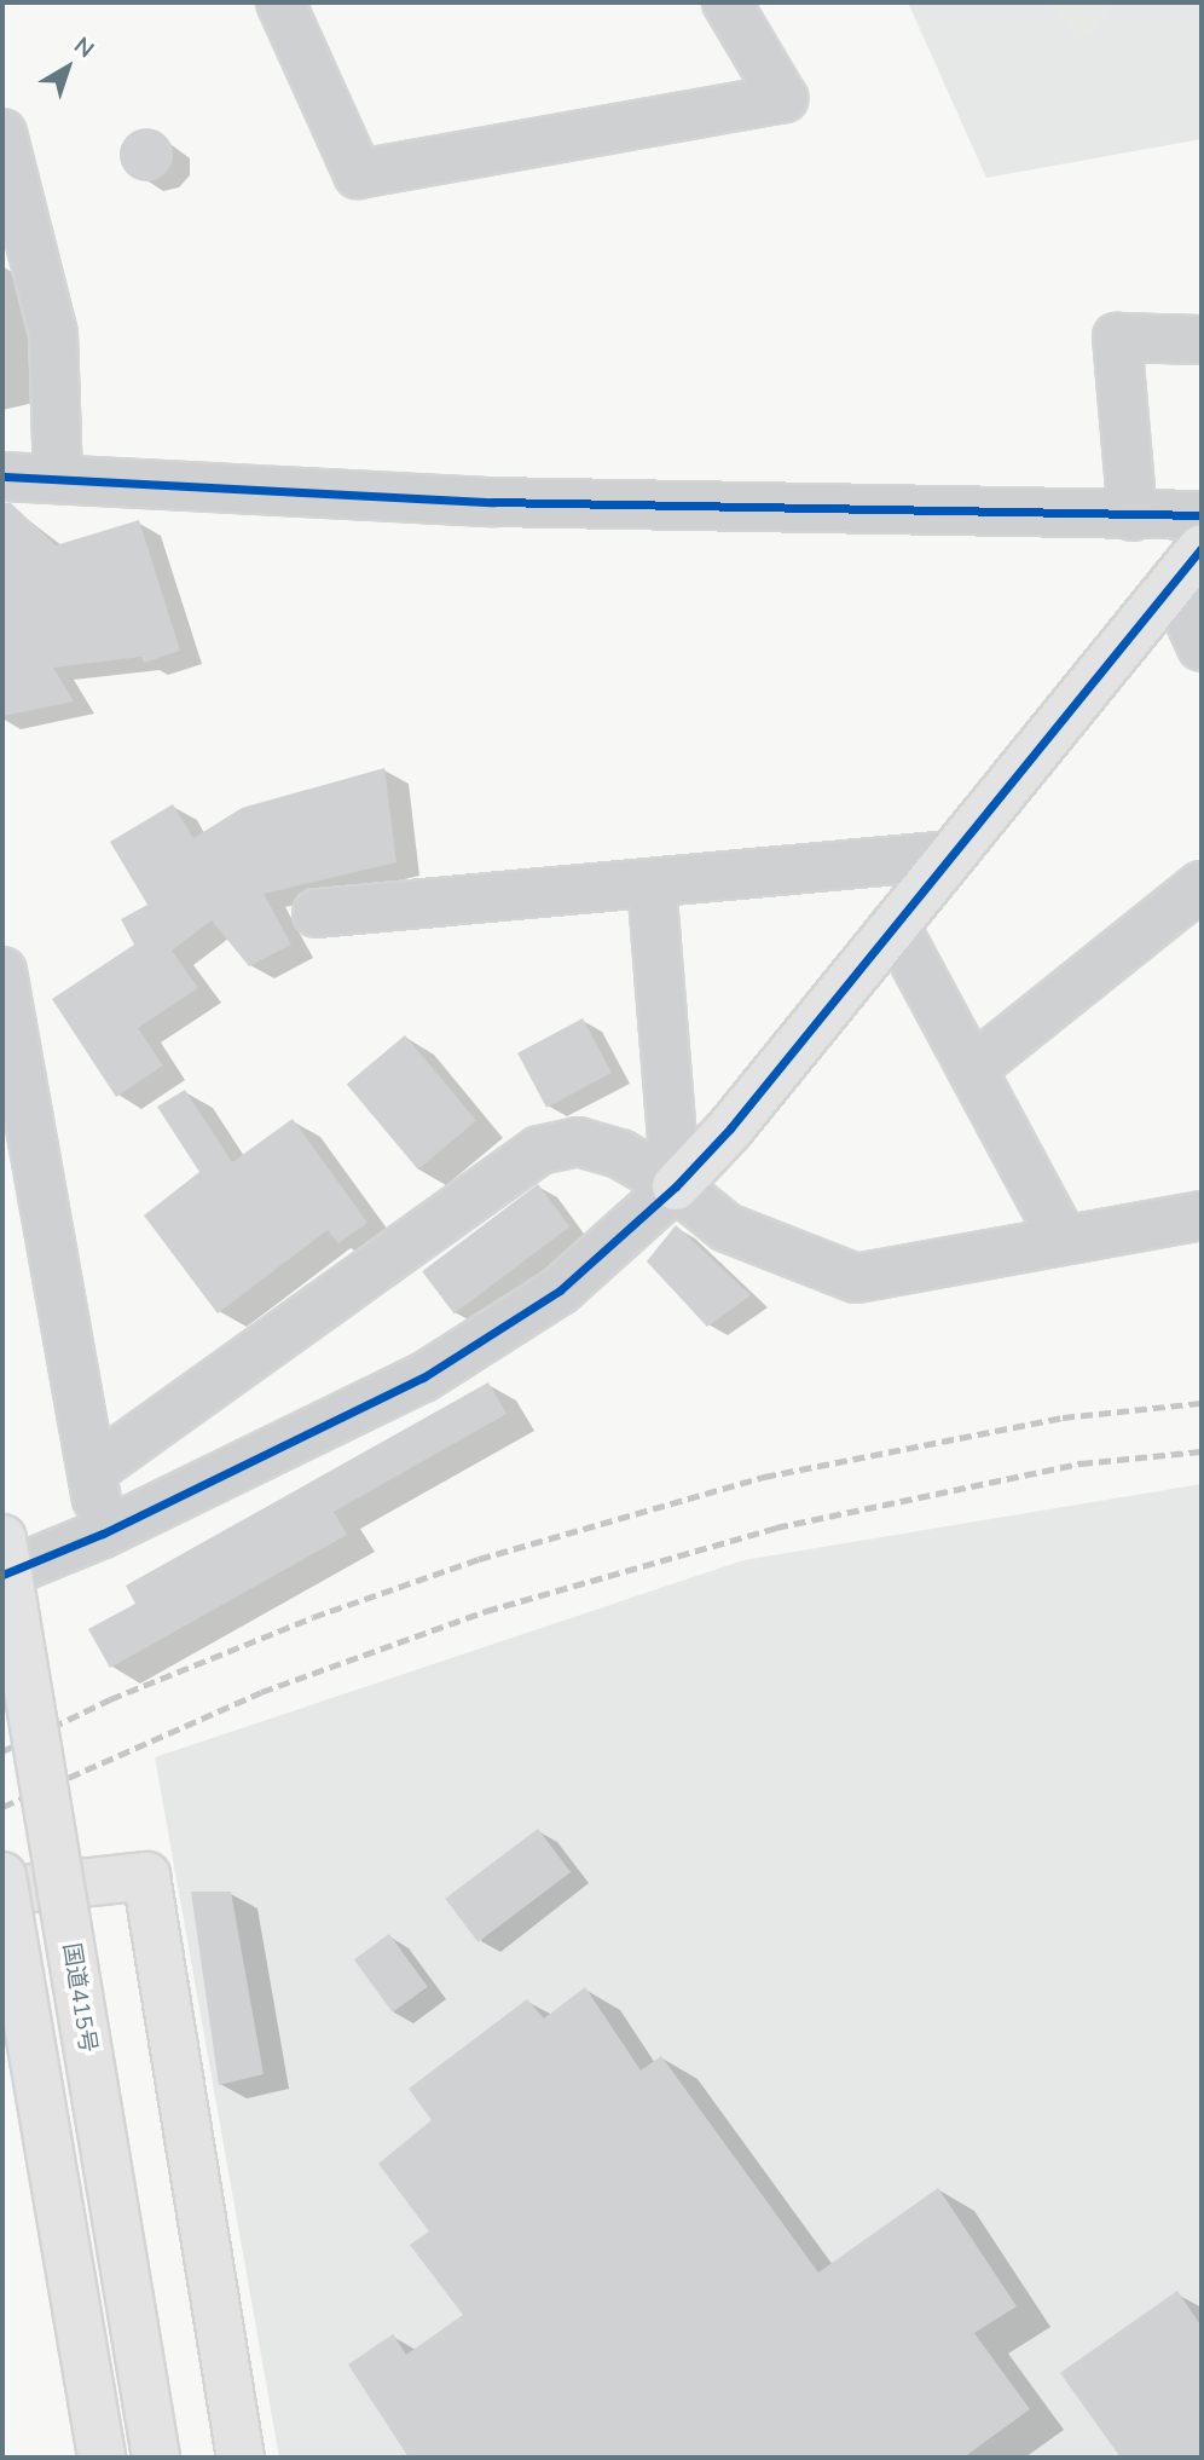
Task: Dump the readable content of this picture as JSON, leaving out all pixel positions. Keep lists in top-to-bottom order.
{
  "streets": {
    "main road": ["国道415号"]
  },
  "north": "top right"
}
